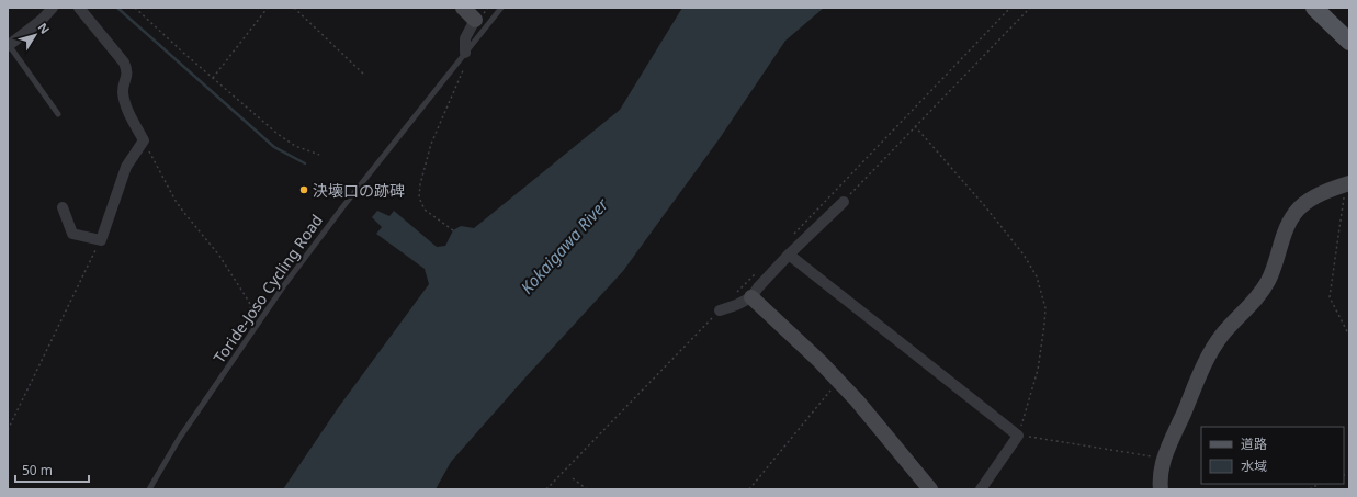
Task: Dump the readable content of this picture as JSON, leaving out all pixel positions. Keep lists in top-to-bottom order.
{
  "streets": {
    "lane": ["Toride-Joso Cycling Road"]
  },
  "water": ["Kokaigawa River"],
  "places": ["決壊口の跡碑"],
  "legend": ["道路", "水域"],
  "scale_bar": "50 m",
  "north": "top right"
}
